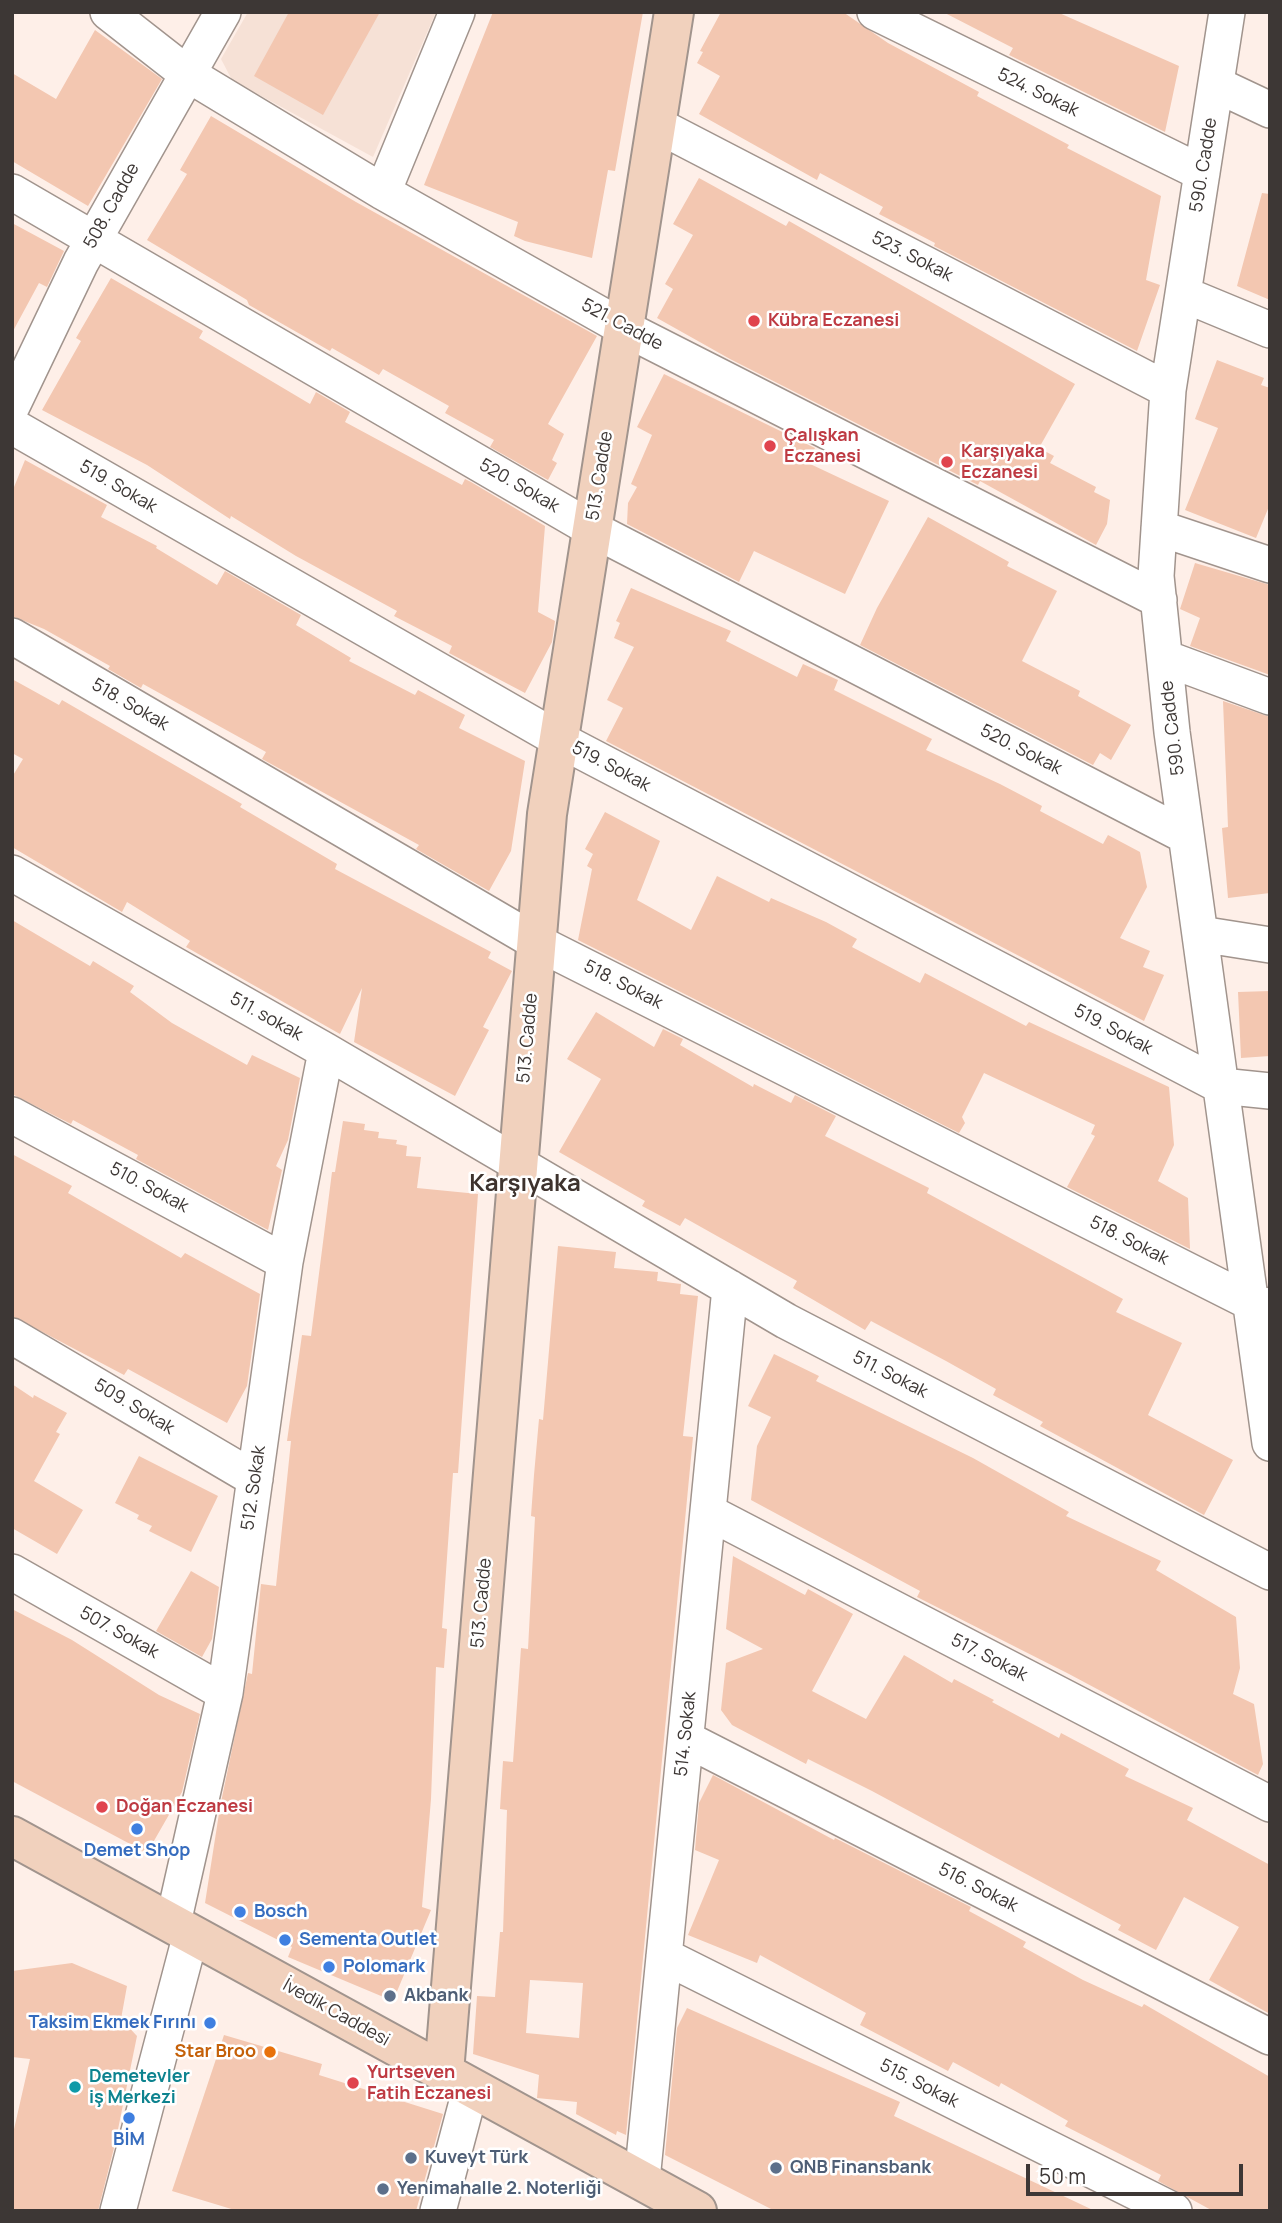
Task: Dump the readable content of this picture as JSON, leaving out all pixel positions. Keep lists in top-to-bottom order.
{
  "streets": {
    "street": [
      "524. Sokak",
      "590. Cadde",
      "508. Cadde",
      "523. Sokak",
      "521. Cadde",
      "513. Cadde",
      "520. Sokak",
      "519. Sokak",
      "518. Sokak",
      "511. sokak",
      "510. Sokak",
      "511. Sokak",
      "509. Sokak",
      "512. Sokak",
      "507. Sokak",
      "517. Sokak",
      "514. Sokak",
      "516. Sokak",
      "İvedik Caddesi",
      "515. Sokak"
    ]
  },
  "crossings": [
    ["524. Sokak", "590. Cadde"],
    ["590. Cadde", "523. Sokak"],
    ["590. Cadde", "521. Cadde"],
    ["590. Cadde", "520. Sokak"],
    ["590. Cadde", "519. Sokak"],
    ["590. Cadde", "518. Sokak"],
    ["508. Cadde", "521. Cadde"],
    ["508. Cadde", "520. Sokak"],
    ["523. Sokak", "513. Cadde"],
    ["521. Cadde", "513. Cadde"],
    ["513. Cadde", "520. Sokak"],
    ["513. Cadde", "519. Sokak"],
    ["513. Cadde", "518. Sokak"],
    ["513. Cadde", "511. sokak"],
    ["513. Cadde", "511. Sokak"],
    ["513. Cadde", "İvedik Caddesi"],
    ["511. sokak", "511. Sokak"],
    ["511. sokak", "512. Sokak"],
    ["510. Sokak", "512. Sokak"],
    ["511. Sokak", "514. Sokak"],
    ["509. Sokak", "512. Sokak"],
    ["512. Sokak", "507. Sokak"],
    ["512. Sokak", "İvedik Caddesi"],
    ["517. Sokak", "514. Sokak"],
    ["514. Sokak", "516. Sokak"],
    ["514. Sokak", "İvedik Caddesi"],
    ["514. Sokak", "515. Sokak"]
  ],
  "districts": ["Karşıyaka"],
  "places": [
    "Kübra Eczanesi",
    "Çalışkan Eczanesi",
    "Karşıyaka Eczanesi",
    "Doğan Eczanesi",
    "Demet Shop",
    "Bosch",
    "Sementa Outlet",
    "Polomark",
    "Akbank",
    "Taksim Ekmek Fırını",
    "Star Broo",
    "Yurtseven Fatih Eczanesi",
    "Demetevler iş Merkezi",
    "BİM",
    "Kuveyt Türk",
    "QNB Finansbank",
    "Yenimahalle 2. Noterliği"
  ],
  "scale_bar": "50 m"
}
